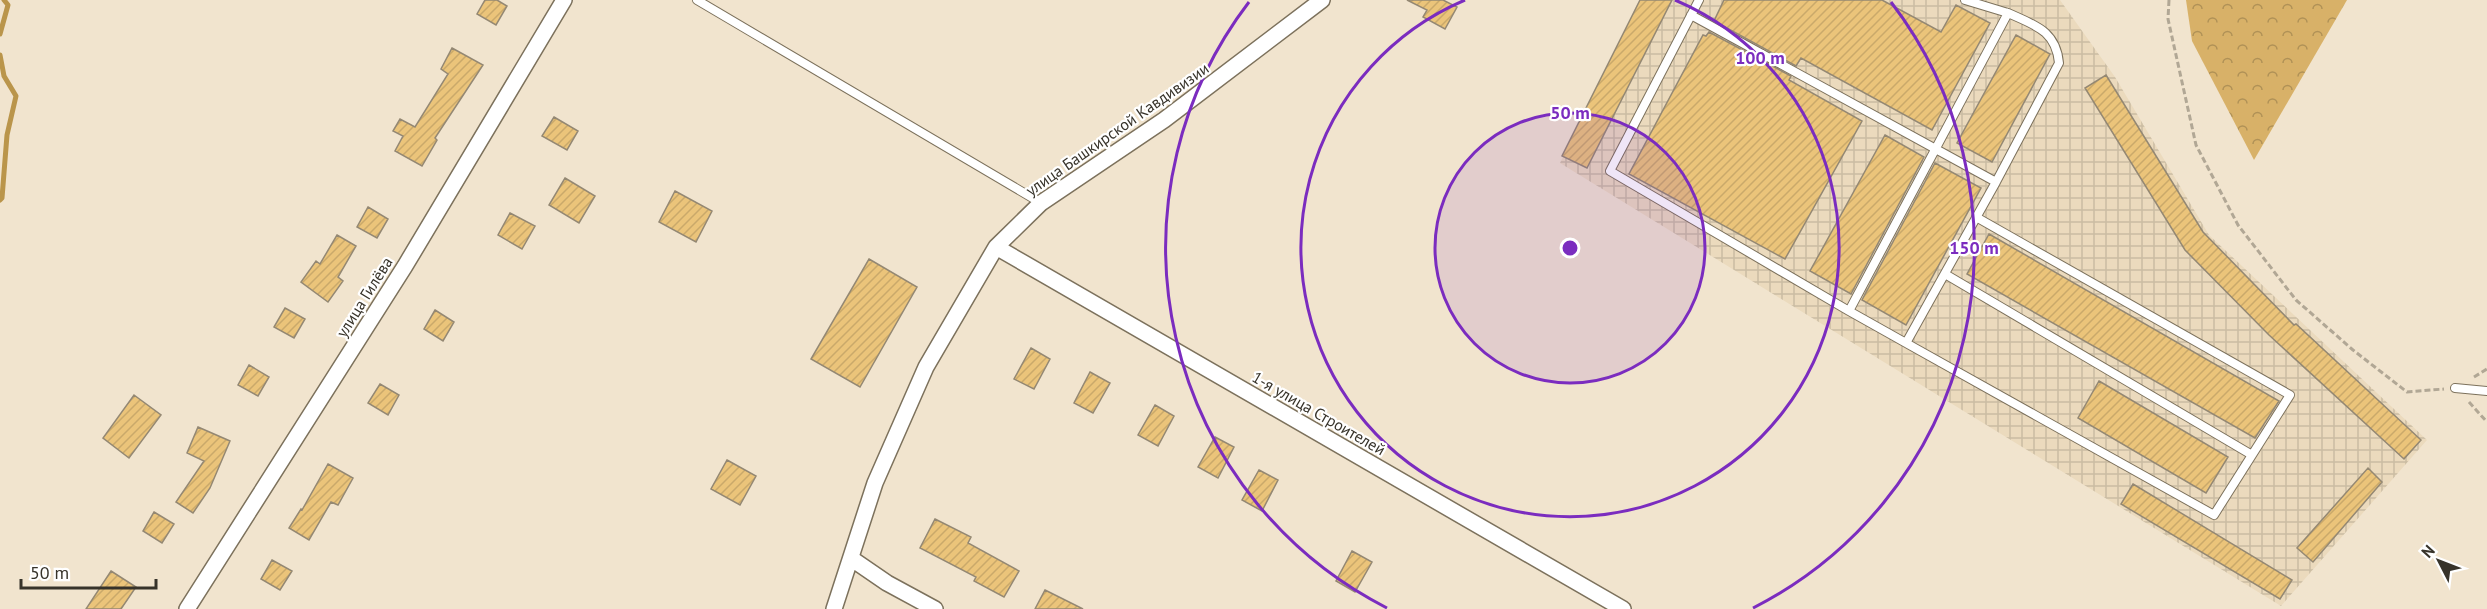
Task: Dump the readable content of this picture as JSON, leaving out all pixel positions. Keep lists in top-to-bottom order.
{
  "streets": {
    "street": ["улица Башкирской Кавдивизии", "улица Гилёва", "1-я улица Строителей"]
  },
  "crossings": [
    ["улица Башкирской Кавдивизии", "1-я улица Строителей"]
  ],
  "scale_bar": "50 m",
  "north": "top left",
  "rings": ["100 m", "50 m", "150 m"]
}
